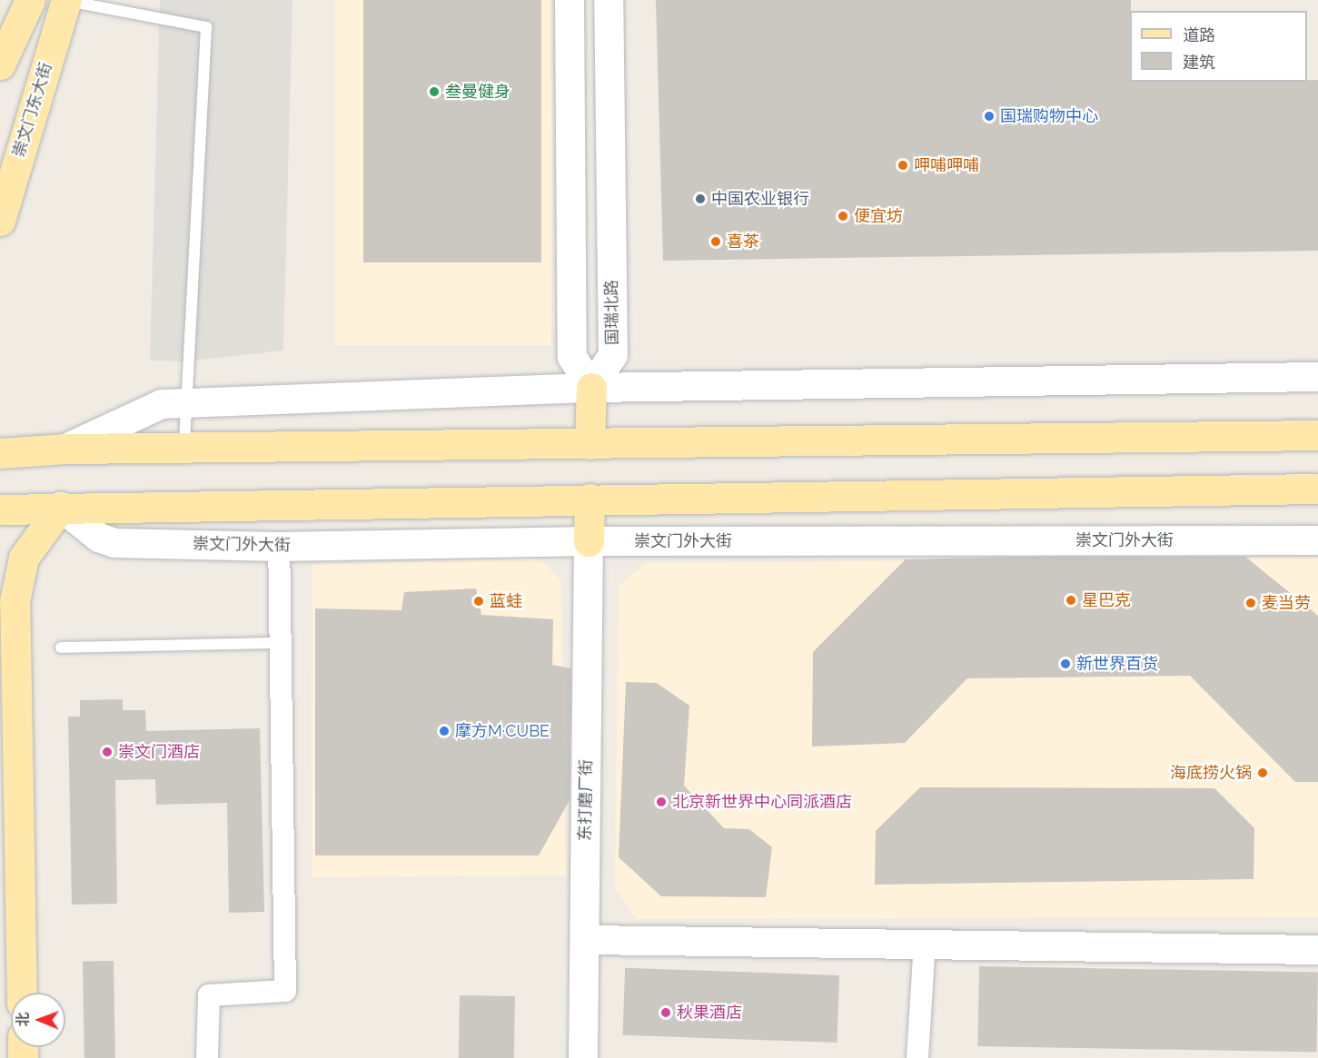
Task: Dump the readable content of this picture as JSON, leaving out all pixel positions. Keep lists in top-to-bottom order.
{
  "streets": {
    "main road": ["崇文门东大街"],
    "street": ["国瑞北路", "崇文门外大街", "东打磨厂街"]
  },
  "crossings": [
    ["崇文门外大街", "东打磨厂街"]
  ],
  "places": [
    "叁曼健身",
    "国瑞购物中心",
    "呷哺呷哺",
    "中国农业银行",
    "便宜坊",
    "喜茶",
    "星巴克",
    "蓝蛙",
    "麦当劳",
    "新世界百货",
    "摩方M·CUBE",
    "崇文门酒店",
    "海底捞火锅",
    "北京新世界中心同派酒店",
    "秋果酒店"
  ],
  "legend": ["道路", "建筑"],
  "north": "left"
}
